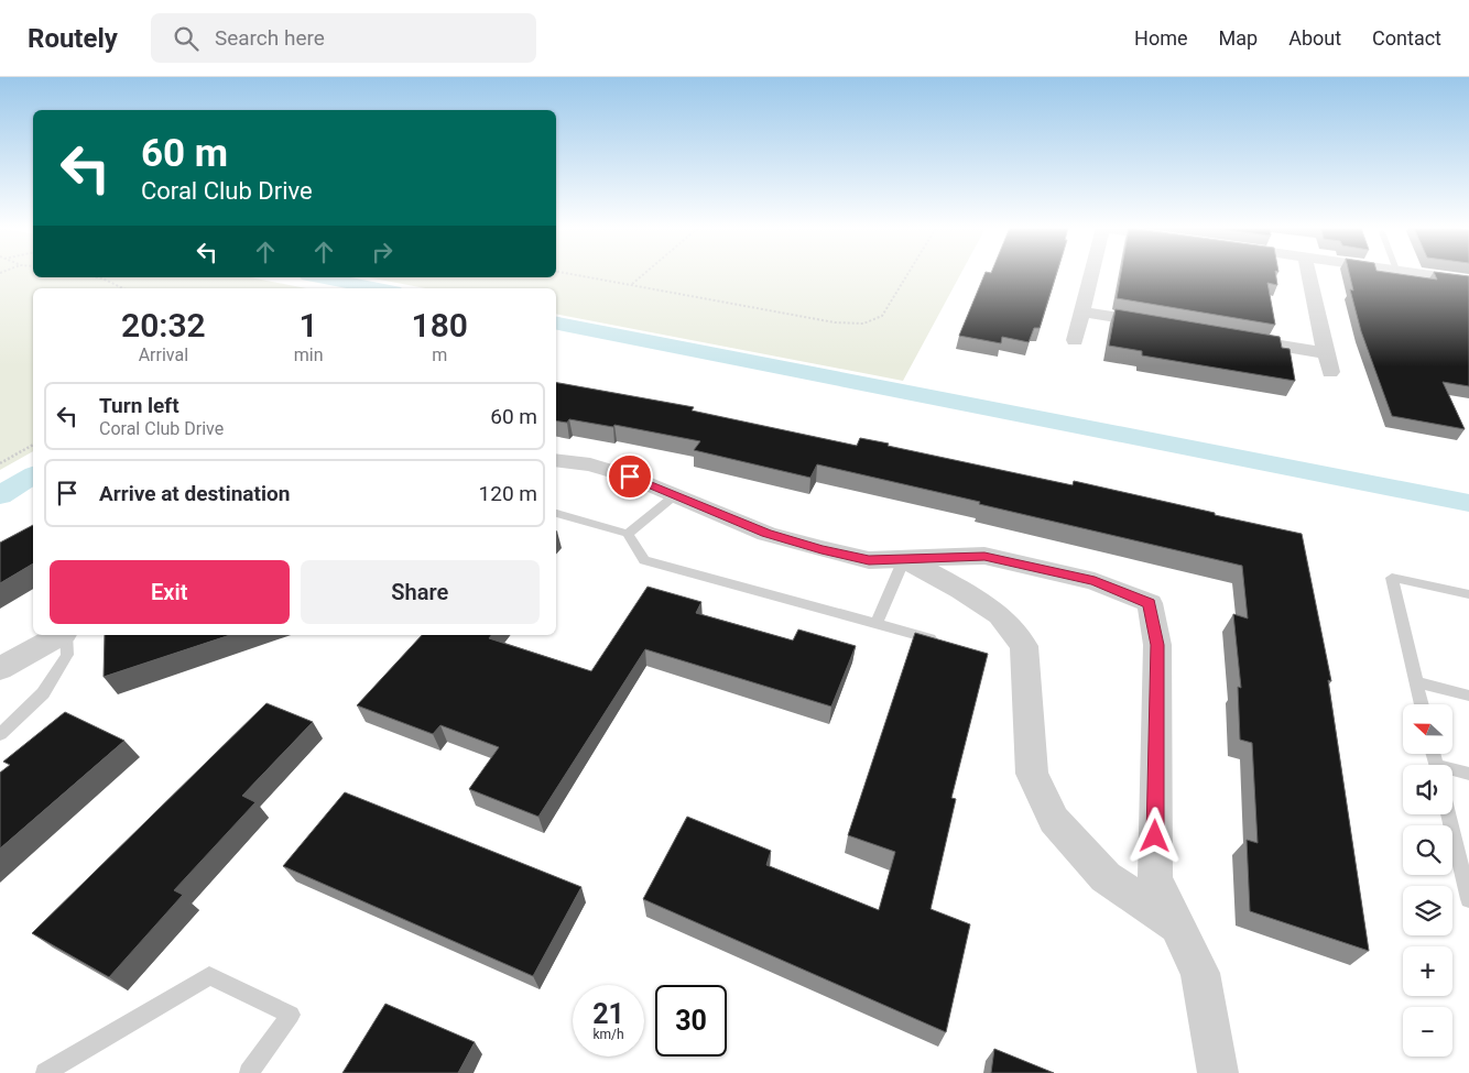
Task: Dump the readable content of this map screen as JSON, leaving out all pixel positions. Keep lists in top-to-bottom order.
{
  "north": "left",
  "page": {
    "header": "Routely",
    "search": "Search here",
    "nav": [
      "Home",
      "Map",
      "About",
      "Contact"
    ],
    "turn": ["60 m", "Coral Club Drive"],
    "eta": [
      "20:32",
      "Arrival",
      "1",
      "min",
      "180",
      "m"
    ],
    "list": [
      {
        "name": "Turn left",
        "note": "Coral Club Drive",
        "value": "60 m"
      },
      {
        "name": "Arrive at destination",
        "value": "120 m"
      }
    ],
    "buttons": ["Exit", "Share"],
    "map_buttons": ["+", "−"],
    "speed": "21 km/h",
    "limit": "30"
  }
}
